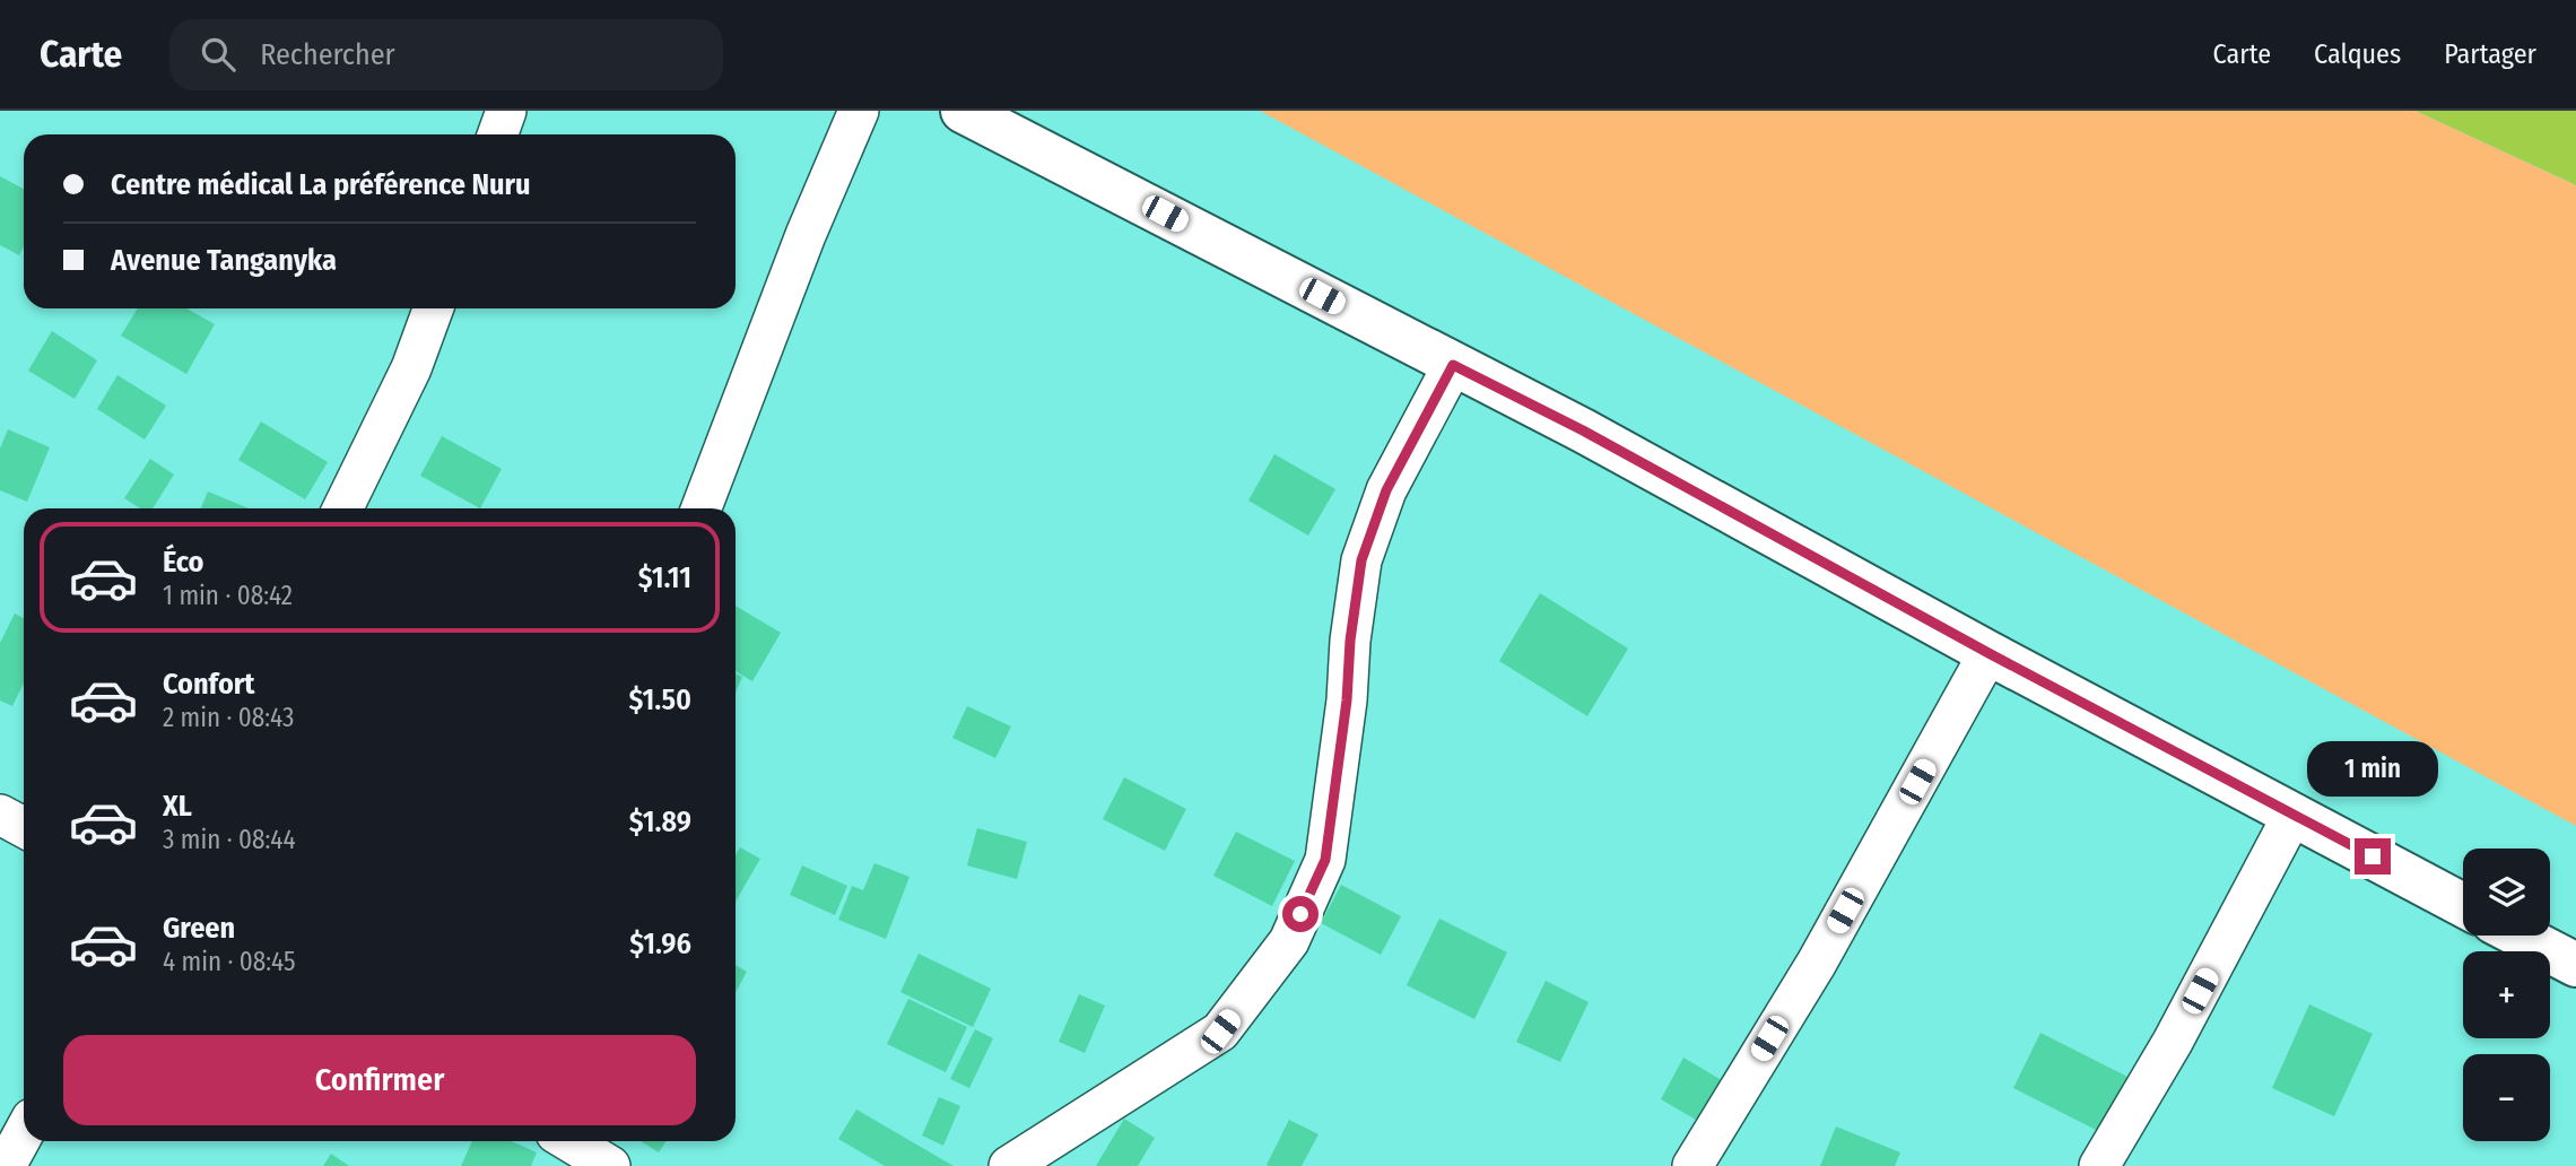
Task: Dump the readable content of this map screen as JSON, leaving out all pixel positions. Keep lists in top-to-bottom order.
{
  "page": {
    "header": "Carte",
    "search": "Rechercher",
    "nav": ["Carte", "Calques", "Partager"],
    "banner": ["Centre médical La préférence Nuru", "Avenue Tanganyka"],
    "list": [
      {
        "name": "Éco",
        "note": "1 min · 08:42",
        "value": "$1.11"
      },
      {
        "name": "Confort",
        "note": "2 min · 08:43",
        "value": "$1.50"
      },
      {
        "name": "XL",
        "note": "3 min · 08:44",
        "value": "$1.89"
      },
      {
        "name": "Green",
        "note": "4 min · 08:45",
        "value": "$1.96"
      }
    ],
    "bubble": "1 min",
    "map_buttons": ["+", "−"],
    "buttons": "Confirmer"
  }
}
